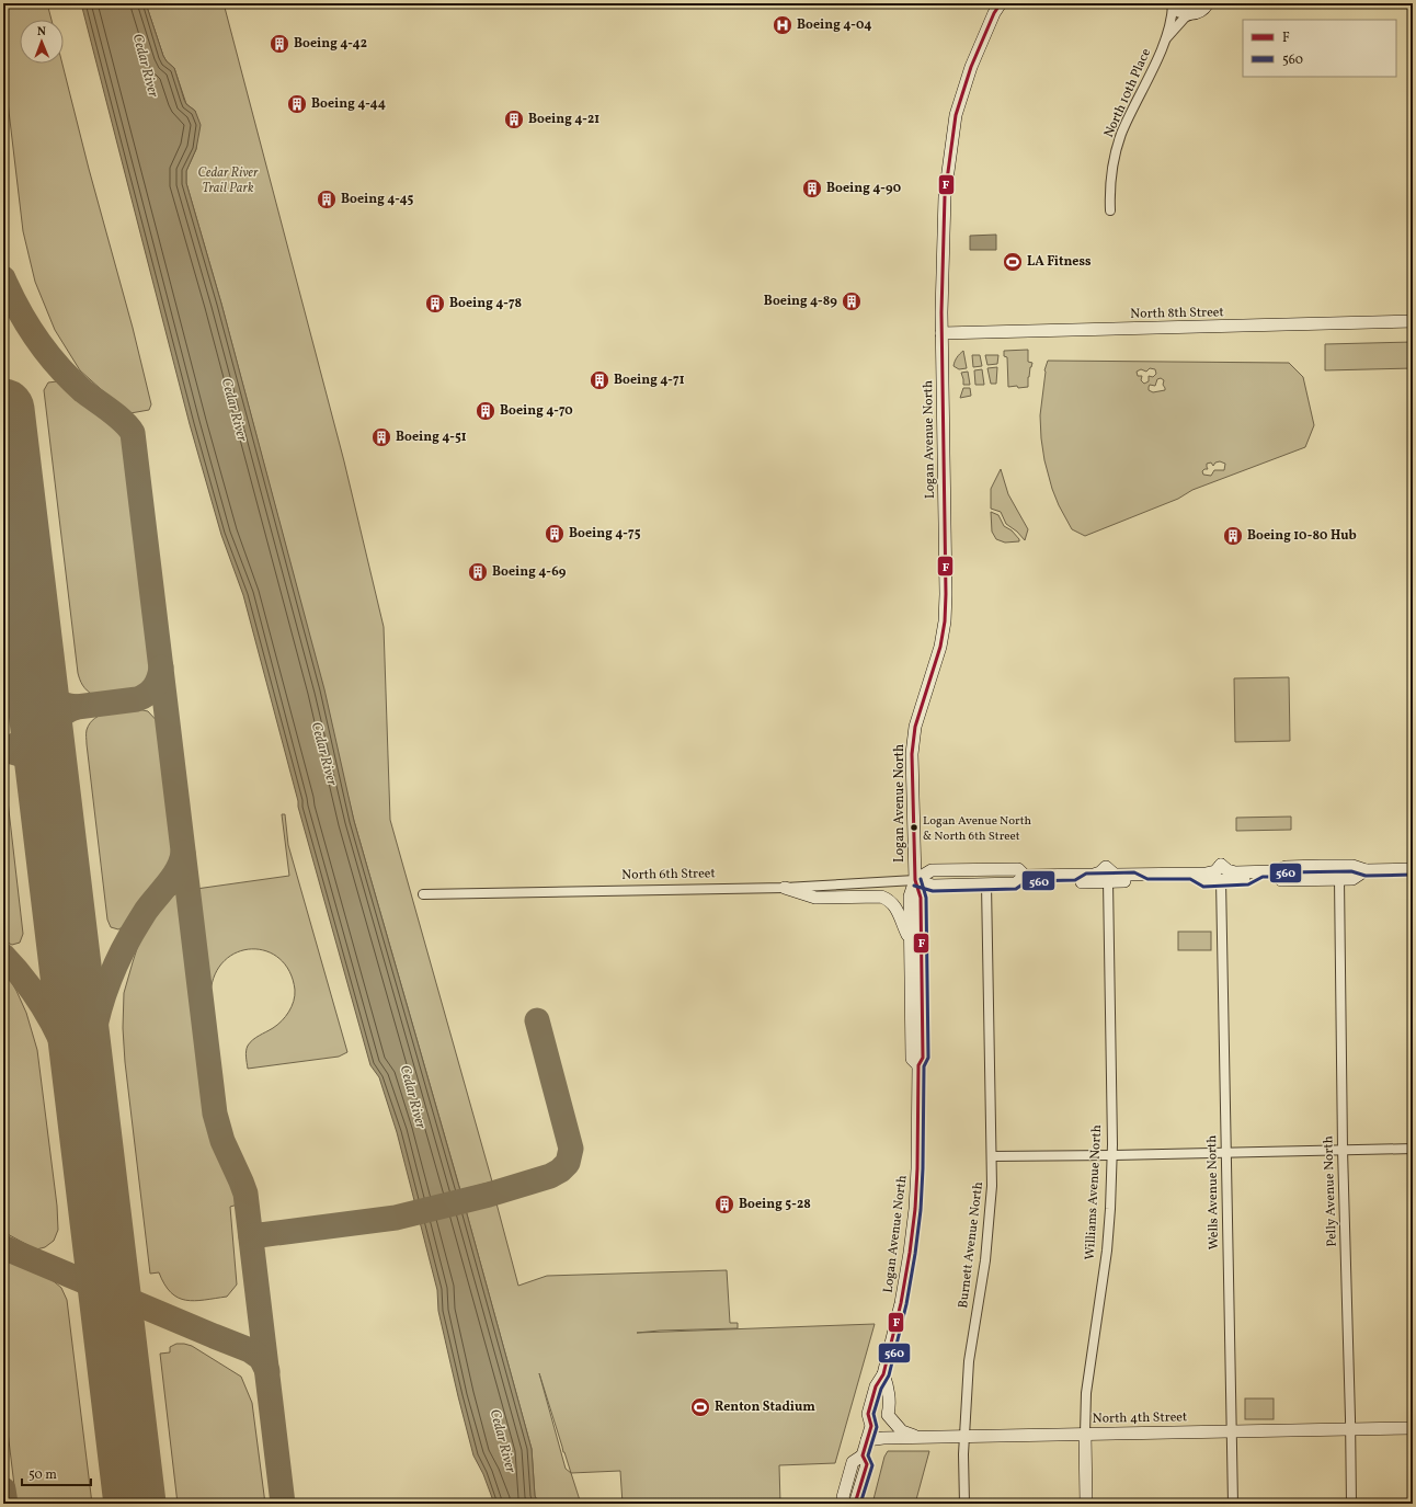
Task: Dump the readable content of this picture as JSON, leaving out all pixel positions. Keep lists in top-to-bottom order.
{
  "streets": {
    "main road": [
      "North 8th Street",
      "Logan Avenue North",
      "North 6th Street",
      "Williams Avenue North",
      "North 4th Street"
    ],
    "street": [
      "North 10th Place",
      "Pelly Avenue North",
      "Wells Avenue North",
      "Burnett Avenue North"
    ]
  },
  "crossings": [
    ["North 8th Street", "Logan Avenue North"],
    ["Logan Avenue North", "North 6th Street"],
    ["Logan Avenue North", "North 4th Street"],
    ["North 6th Street", "Pelly Avenue North"],
    ["North 6th Street", "Williams Avenue North"],
    ["North 6th Street", "Wells Avenue North"],
    ["North 6th Street", "Burnett Avenue North"],
    ["Pelly Avenue North", "North 4th Street"],
    ["Williams Avenue North", "North 4th Street"],
    ["Wells Avenue North", "North 4th Street"],
    ["Burnett Avenue North", "North 4th Street"]
  ],
  "water": ["Cedar River"],
  "parks": ["Cedar River Trail Park"],
  "places": {
    "hospital": ["Boeing 4-04"],
    "building": [
      "Boeing 4-42",
      "Boeing 4-44",
      "Boeing 4-21",
      "Boeing 4-90",
      "Boeing 4-45",
      "Boeing 4-89",
      "Boeing 4-78",
      "Boeing 4-71",
      "Boeing 4-70",
      "Boeing 4-51",
      "Boeing 4-75",
      "Boeing 10-80 Hub",
      "Boeing 4-69",
      "Boeing 5-28"
    ],
    "sports": ["LA Fitness", "Renton Stadium"],
    "other": ["Logan Avenue North & North 6th Street"]
  },
  "lines": ["transit line F", "transit line 560"],
  "legend": ["F", "560"],
  "scale_bar": "50 m",
  "north": "top"
}
